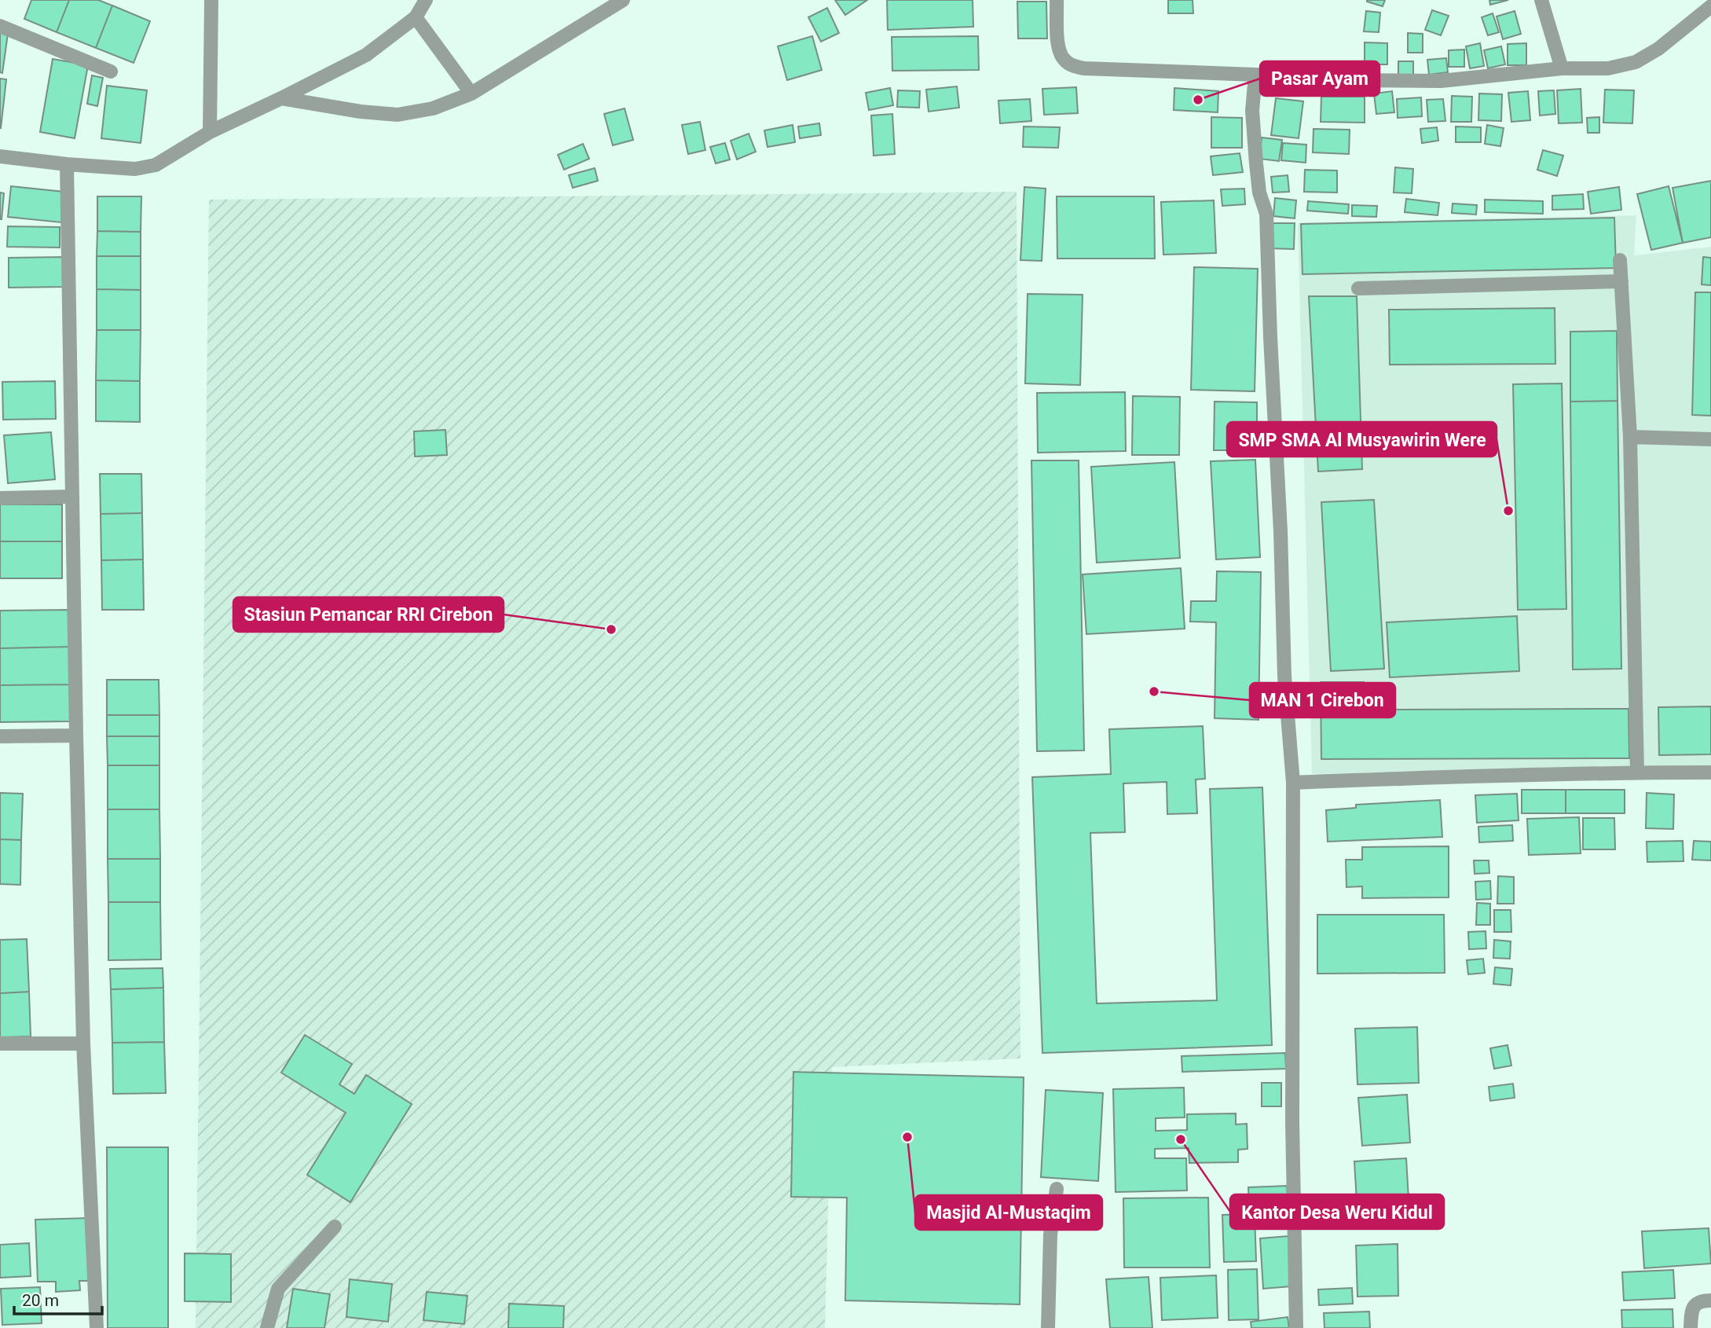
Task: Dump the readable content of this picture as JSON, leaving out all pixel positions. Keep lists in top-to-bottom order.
{
  "places": [
    "Pasar Ayam",
    "SMP SMA Al Musyawirin Were",
    "Stasiun Pemancar RRI Cirebon",
    "MAN 1 Cirebon",
    "Masjid Al-Mustaqim",
    "Kantor Desa Weru Kidul"
  ],
  "scale_bar": "20 m"
}
